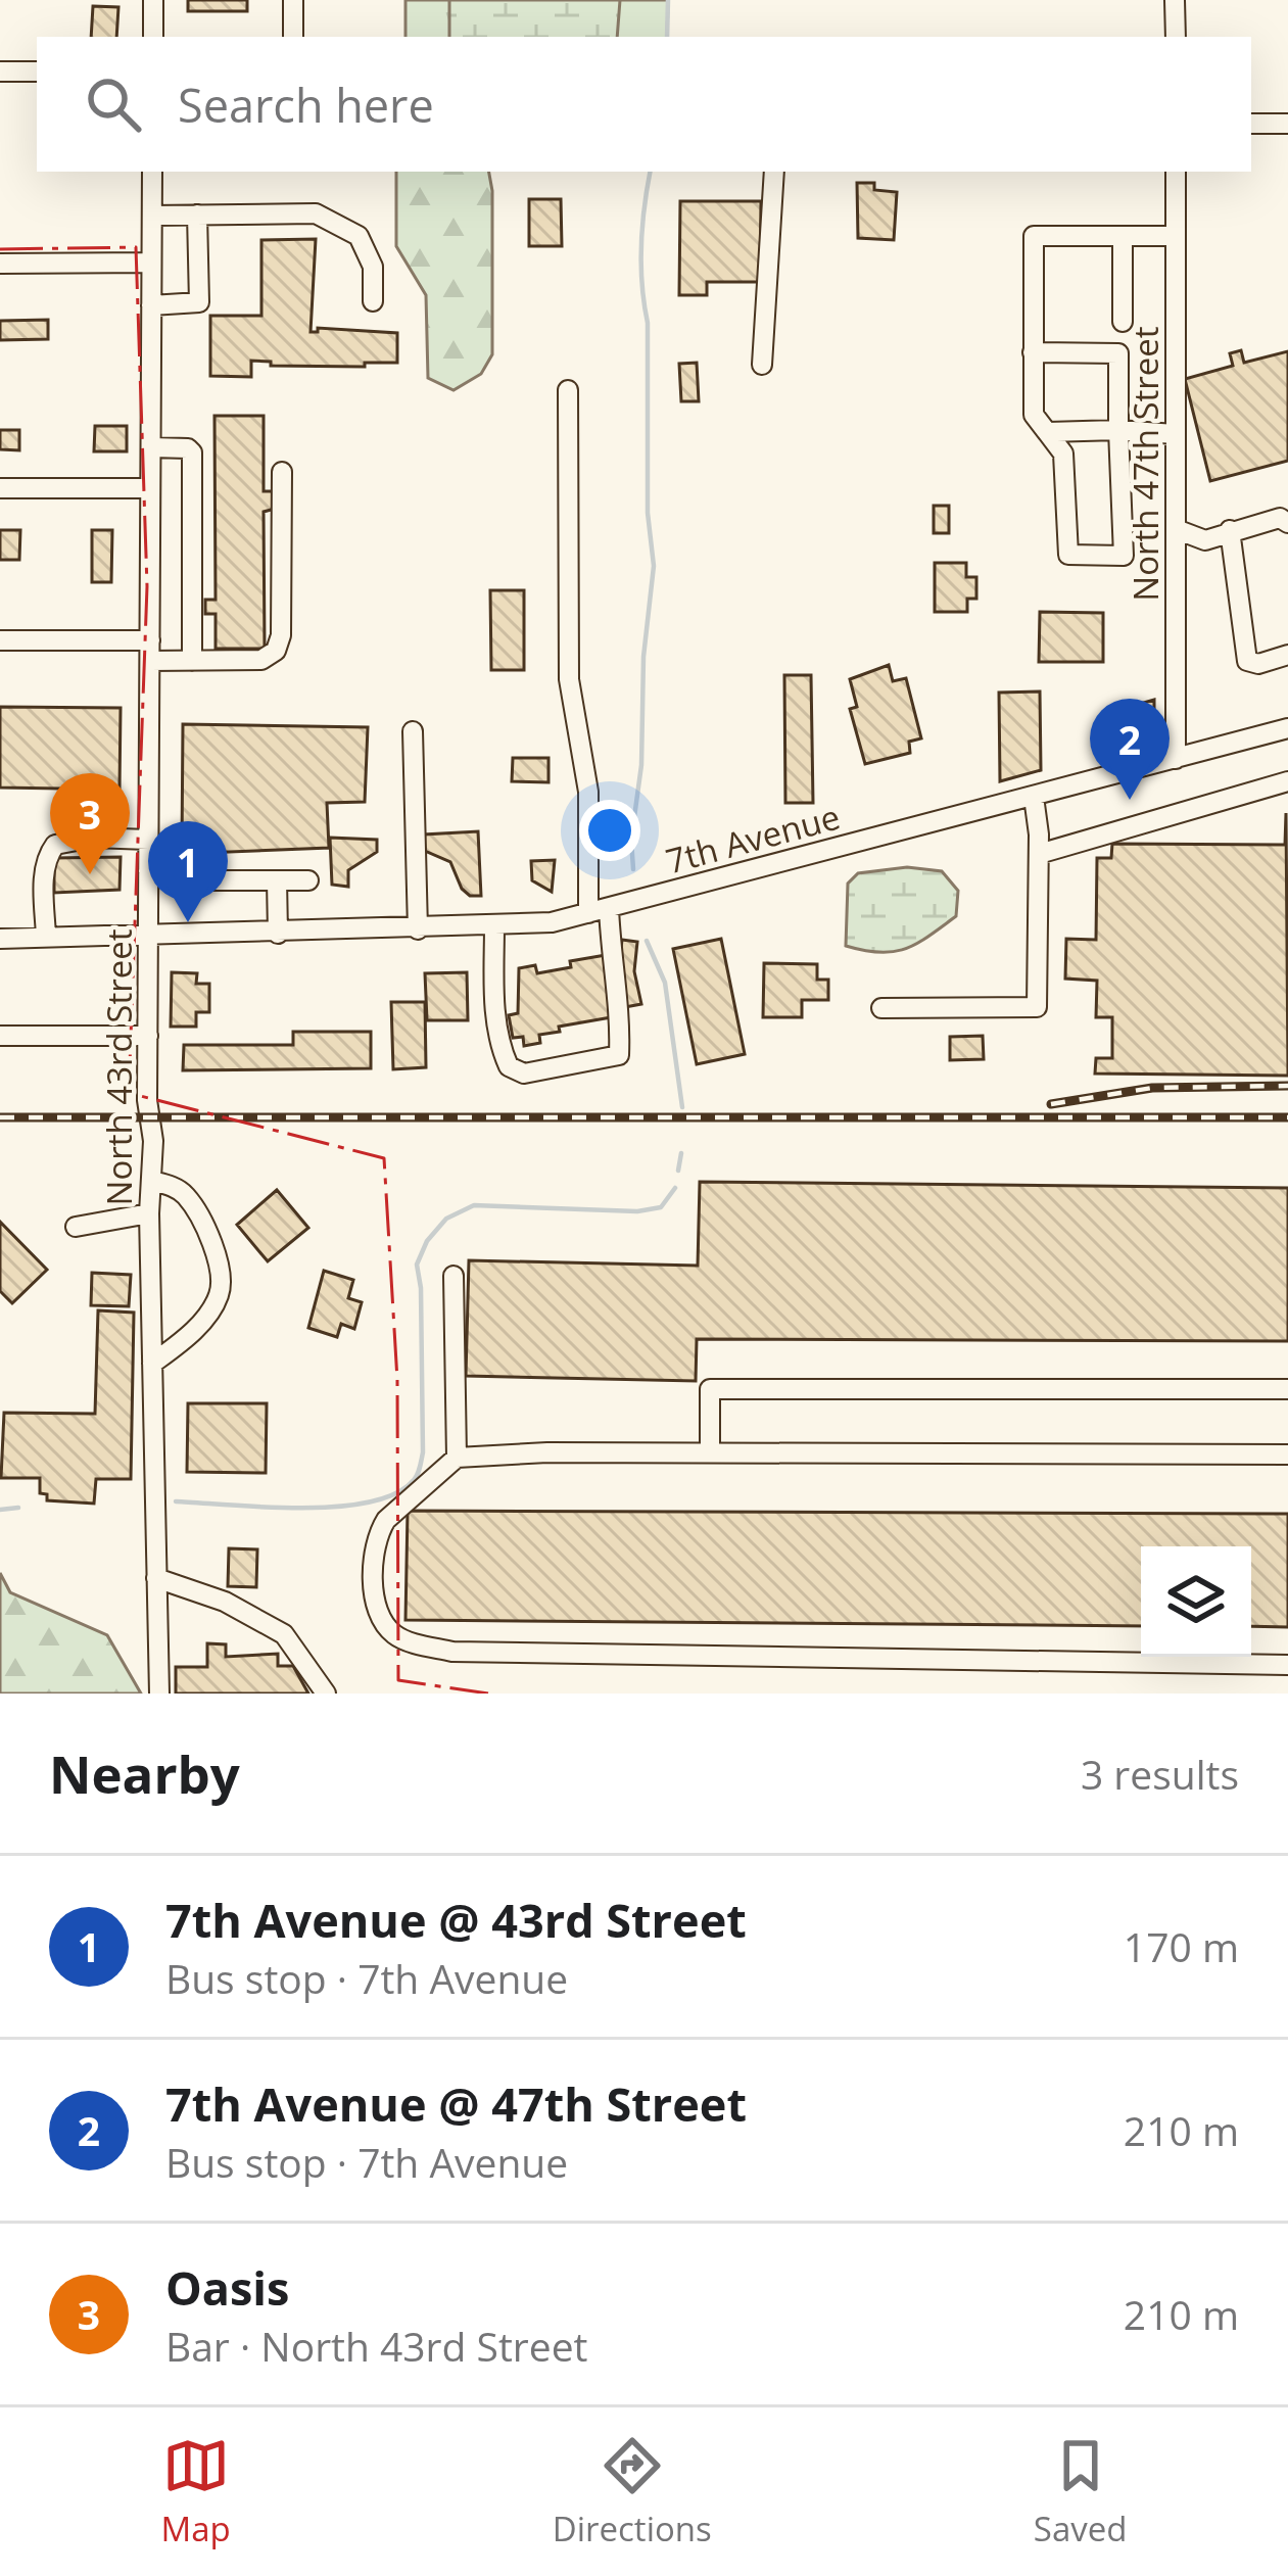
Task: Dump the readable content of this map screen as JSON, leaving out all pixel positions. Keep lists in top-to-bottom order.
{
  "streets": {
    "street": ["North 47th Street", "7th Avenue", "North 43rd Street"]
  },
  "crossings": [
    ["North 47th Street", "7th Avenue"],
    ["7th Avenue", "North 43rd Street"]
  ],
  "page": {
    "search": "Search here",
    "pins": ["2", "3", "1"],
    "heading": ["Nearby", "3 results"],
    "list": [
      {
        "mark": "1",
        "name": "7th Avenue @ 43rd Street",
        "note": "Bus stop · 7th Avenue",
        "value": "170 m"
      },
      {
        "mark": "2",
        "name": "7th Avenue @ 47th Street",
        "note": "Bus stop · 7th Avenue",
        "value": "210 m"
      },
      {
        "mark": "3",
        "name": "Oasis",
        "note": "Bar · North 43rd Street",
        "value": "210 m"
      }
    ],
    "nav": ["Map", "Directions", "Saved"]
  }
}
